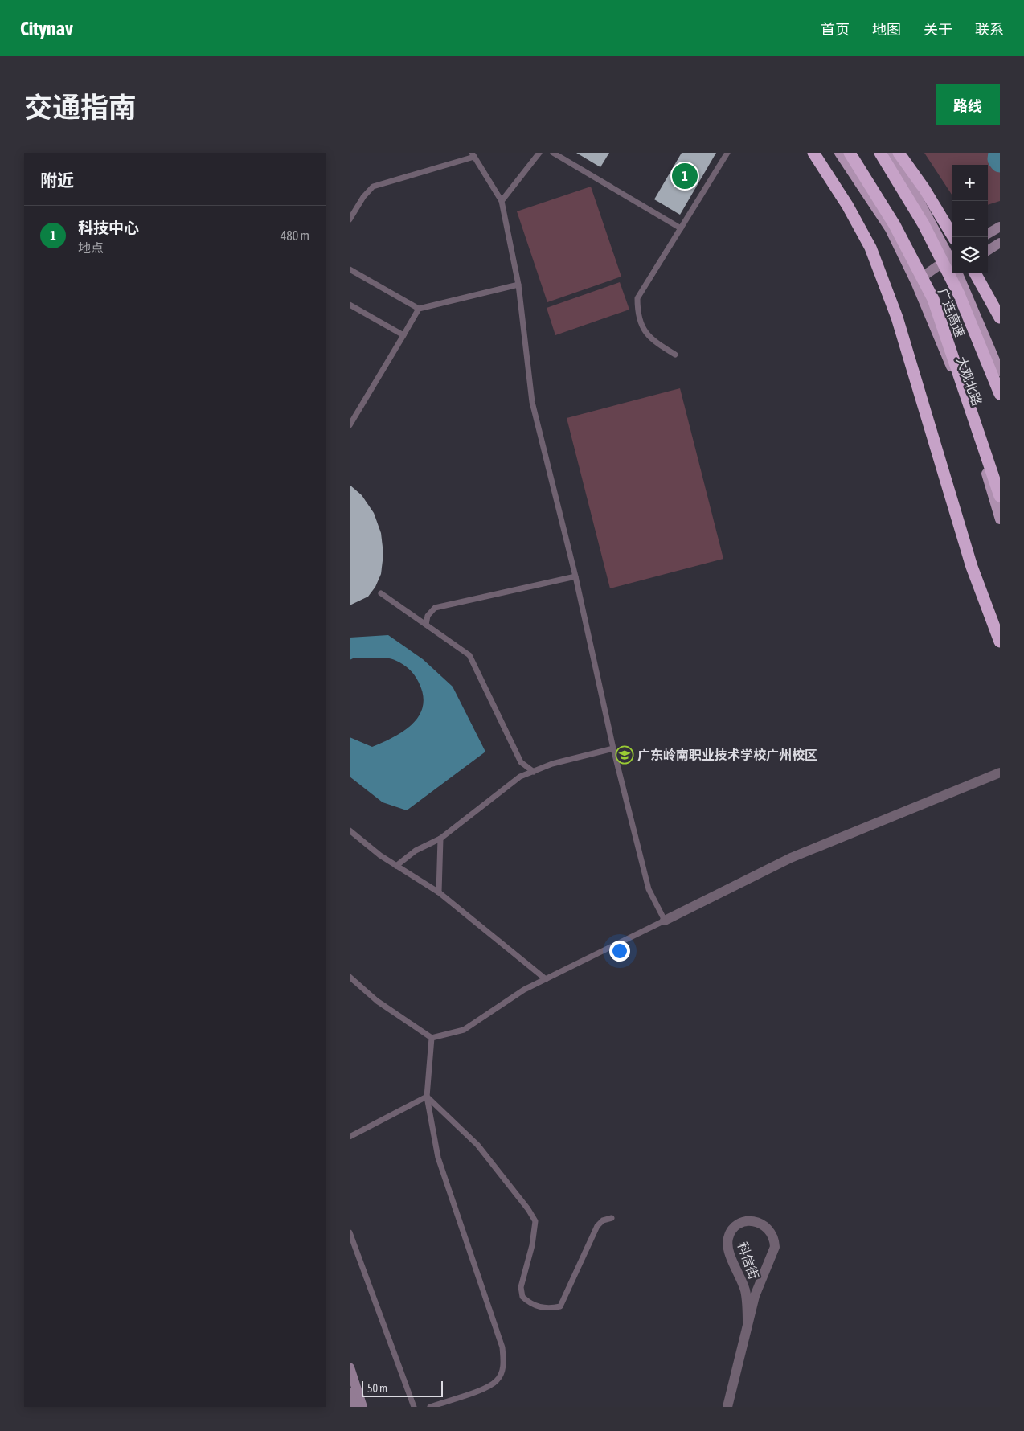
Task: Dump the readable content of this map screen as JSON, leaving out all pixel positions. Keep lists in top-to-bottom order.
{
  "streets": {
    "highway": ["广连高速"],
    "main road": ["大观北路"],
    "street": ["科信街"]
  },
  "places": {
    "school or university": ["广东岭南职业技术学校广州校区"]
  },
  "scale_bar": "50 m",
  "page": {
    "header": "Citynav",
    "nav": [
      "首页",
      "地图",
      "关于",
      "联系"
    ],
    "title": "交通指南",
    "buttons": "路线",
    "heading": "附近",
    "pins": "1",
    "map_buttons": ["+", "−"],
    "list": [
      {
        "mark": "1",
        "name": "科技中心",
        "note": "地点",
        "value": "480 m"
      }
    ],
    "scale": "50 m"
  }
}
